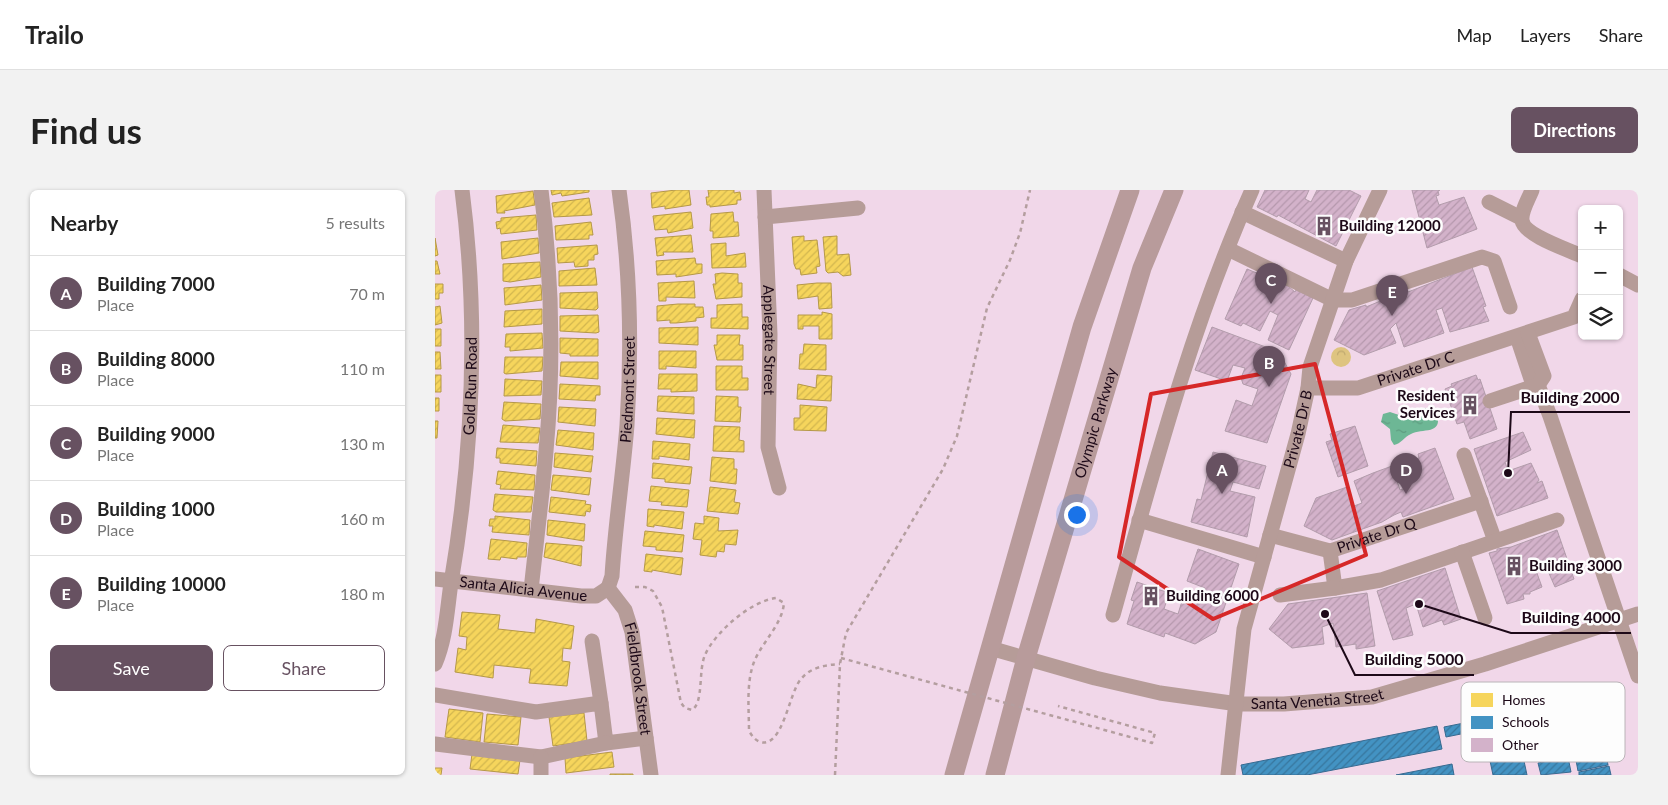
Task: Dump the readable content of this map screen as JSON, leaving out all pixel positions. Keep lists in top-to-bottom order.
{
  "streets": {
    "main road": ["Olympic Parkway"],
    "street": [
      "Applegate Street",
      "Private Dr C",
      "Gold Run Road",
      "Piedmont Street",
      "Private Dr B",
      "Private Dr Q",
      "Santa Alicia Avenue",
      "Fieldbrook Street",
      "Santa Venetia Street"
    ]
  },
  "crossings": [
    ["Private Dr C", "Private Dr B"],
    ["Gold Run Road", "Santa Alicia Avenue"],
    ["Piedmont Street", "Santa Alicia Avenue"],
    ["Piedmont Street", "Fieldbrook Street"],
    ["Olympic Parkway", "Santa Venetia Street"],
    ["Private Dr B", "Private Dr Q"],
    ["Private Dr B", "Santa Venetia Street"],
    ["Santa Alicia Avenue", "Fieldbrook Street"]
  ],
  "places": {
    "building": [
      "Building 12000",
      "Resident Services",
      "Building 3000",
      "Building 6000"
    ],
    "other": ["Building 2000", "Building 4000", "Building 5000"]
  },
  "legend": ["Homes", "Schools", "Other"],
  "page": {
    "header": "Trailo",
    "nav": ["Map", "Layers", "Share"],
    "buttons": [
      "Directions",
      ["Save", "Share"]
    ],
    "title": "Find us",
    "heading": ["Nearby", "5 results"],
    "map_buttons": ["+", "−"],
    "list": [
      {
        "mark": "A",
        "name": "Building 7000",
        "note": "Place",
        "value": "70 m"
      },
      {
        "mark": "B",
        "name": "Building 8000",
        "note": "Place",
        "value": "110 m"
      },
      {
        "mark": "C",
        "name": "Building 9000",
        "note": "Place",
        "value": "130 m"
      },
      {
        "mark": "D",
        "name": "Building 1000",
        "note": "Place",
        "value": "160 m"
      },
      {
        "mark": "E",
        "name": "Building 10000",
        "note": "Place",
        "value": "180 m"
      }
    ],
    "pins": [
      "C",
      "E",
      "B",
      "A",
      "D"
    ]
  }
}
